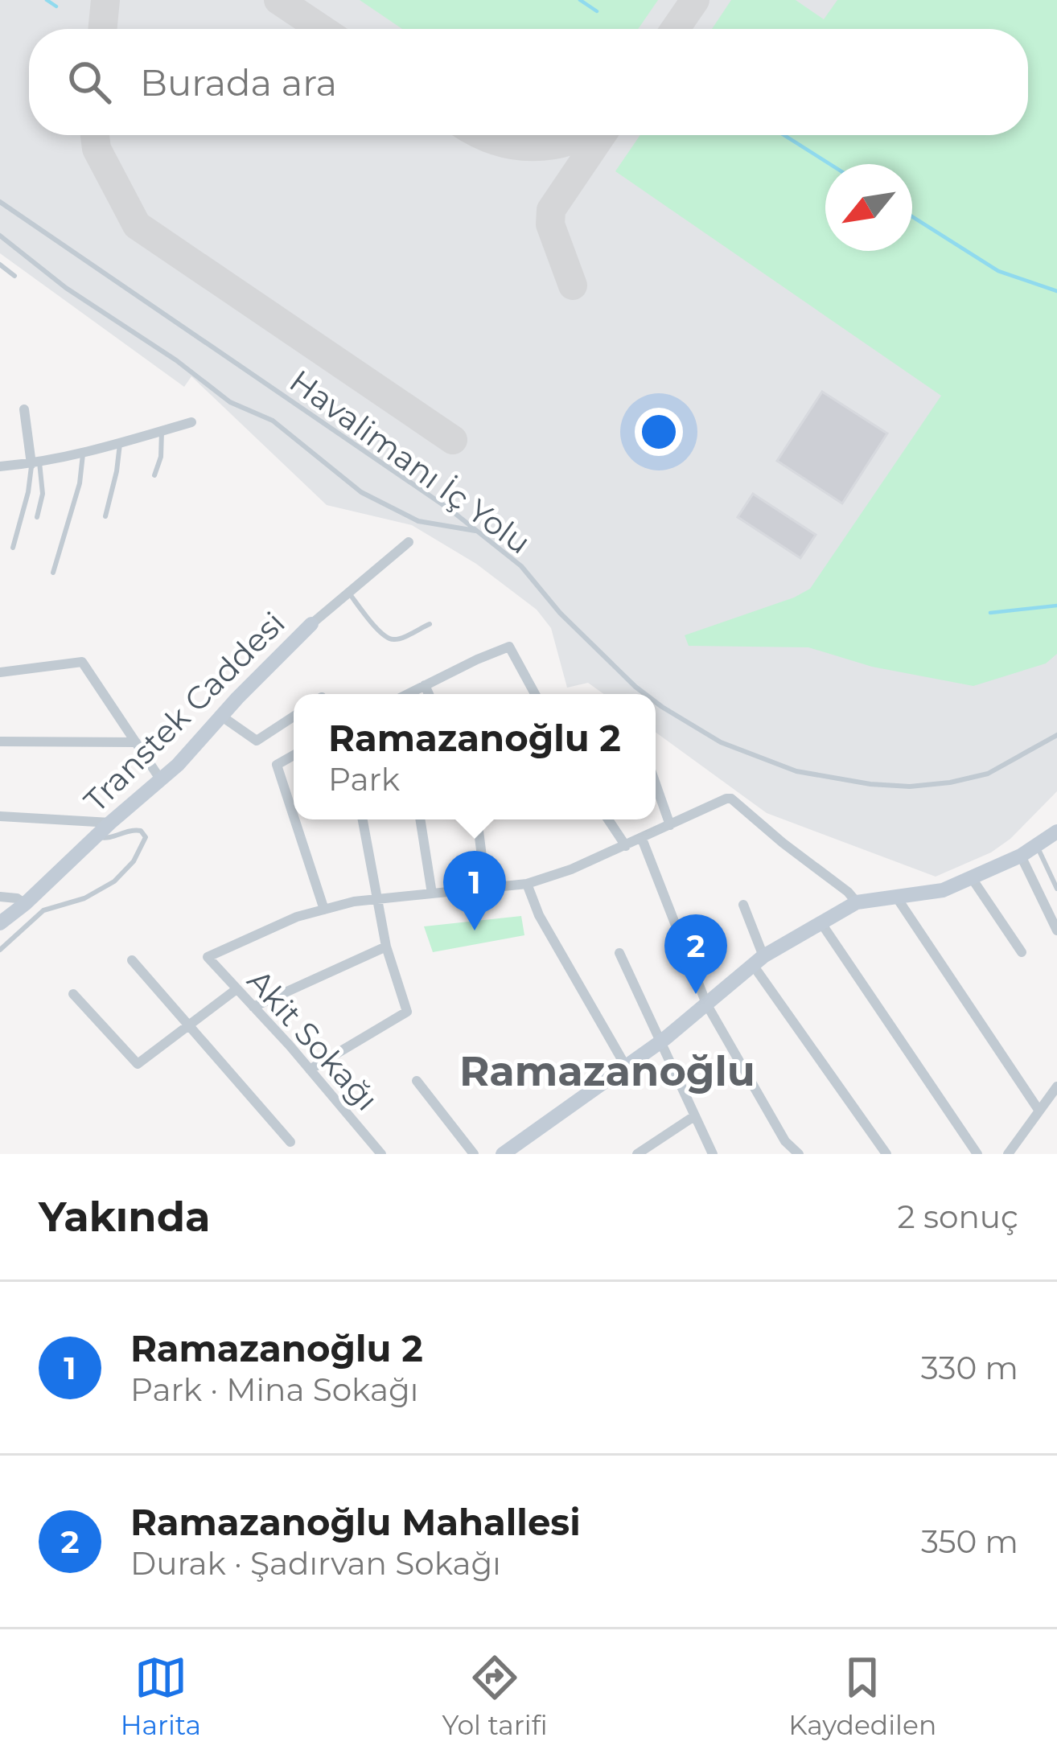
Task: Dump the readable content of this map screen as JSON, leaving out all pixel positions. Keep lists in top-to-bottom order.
{
  "streets": {
    "main road": ["Transtek Caddesi"],
    "street": ["Akit Sokağı"],
    "lane": ["Havalimanı İç Yolu"]
  },
  "districts": ["Ramazanoğlu"],
  "north": "bottom left",
  "page": {
    "search": "Burada ara",
    "popup": ["Ramazanoğlu 2", "Park"],
    "pins": ["1", "2"],
    "heading": ["Yakında", "2 sonuç"],
    "list": [
      {
        "mark": "1",
        "name": "Ramazanoğlu 2",
        "note": "Park · Mina Sokağı",
        "value": "330 m"
      },
      {
        "mark": "2",
        "name": "Ramazanoğlu Mahallesi",
        "note": "Durak · Şadırvan Sokağı",
        "value": "350 m"
      }
    ],
    "nav": ["Harita", "Yol tarifi", "Kaydedilen"]
  }
}
